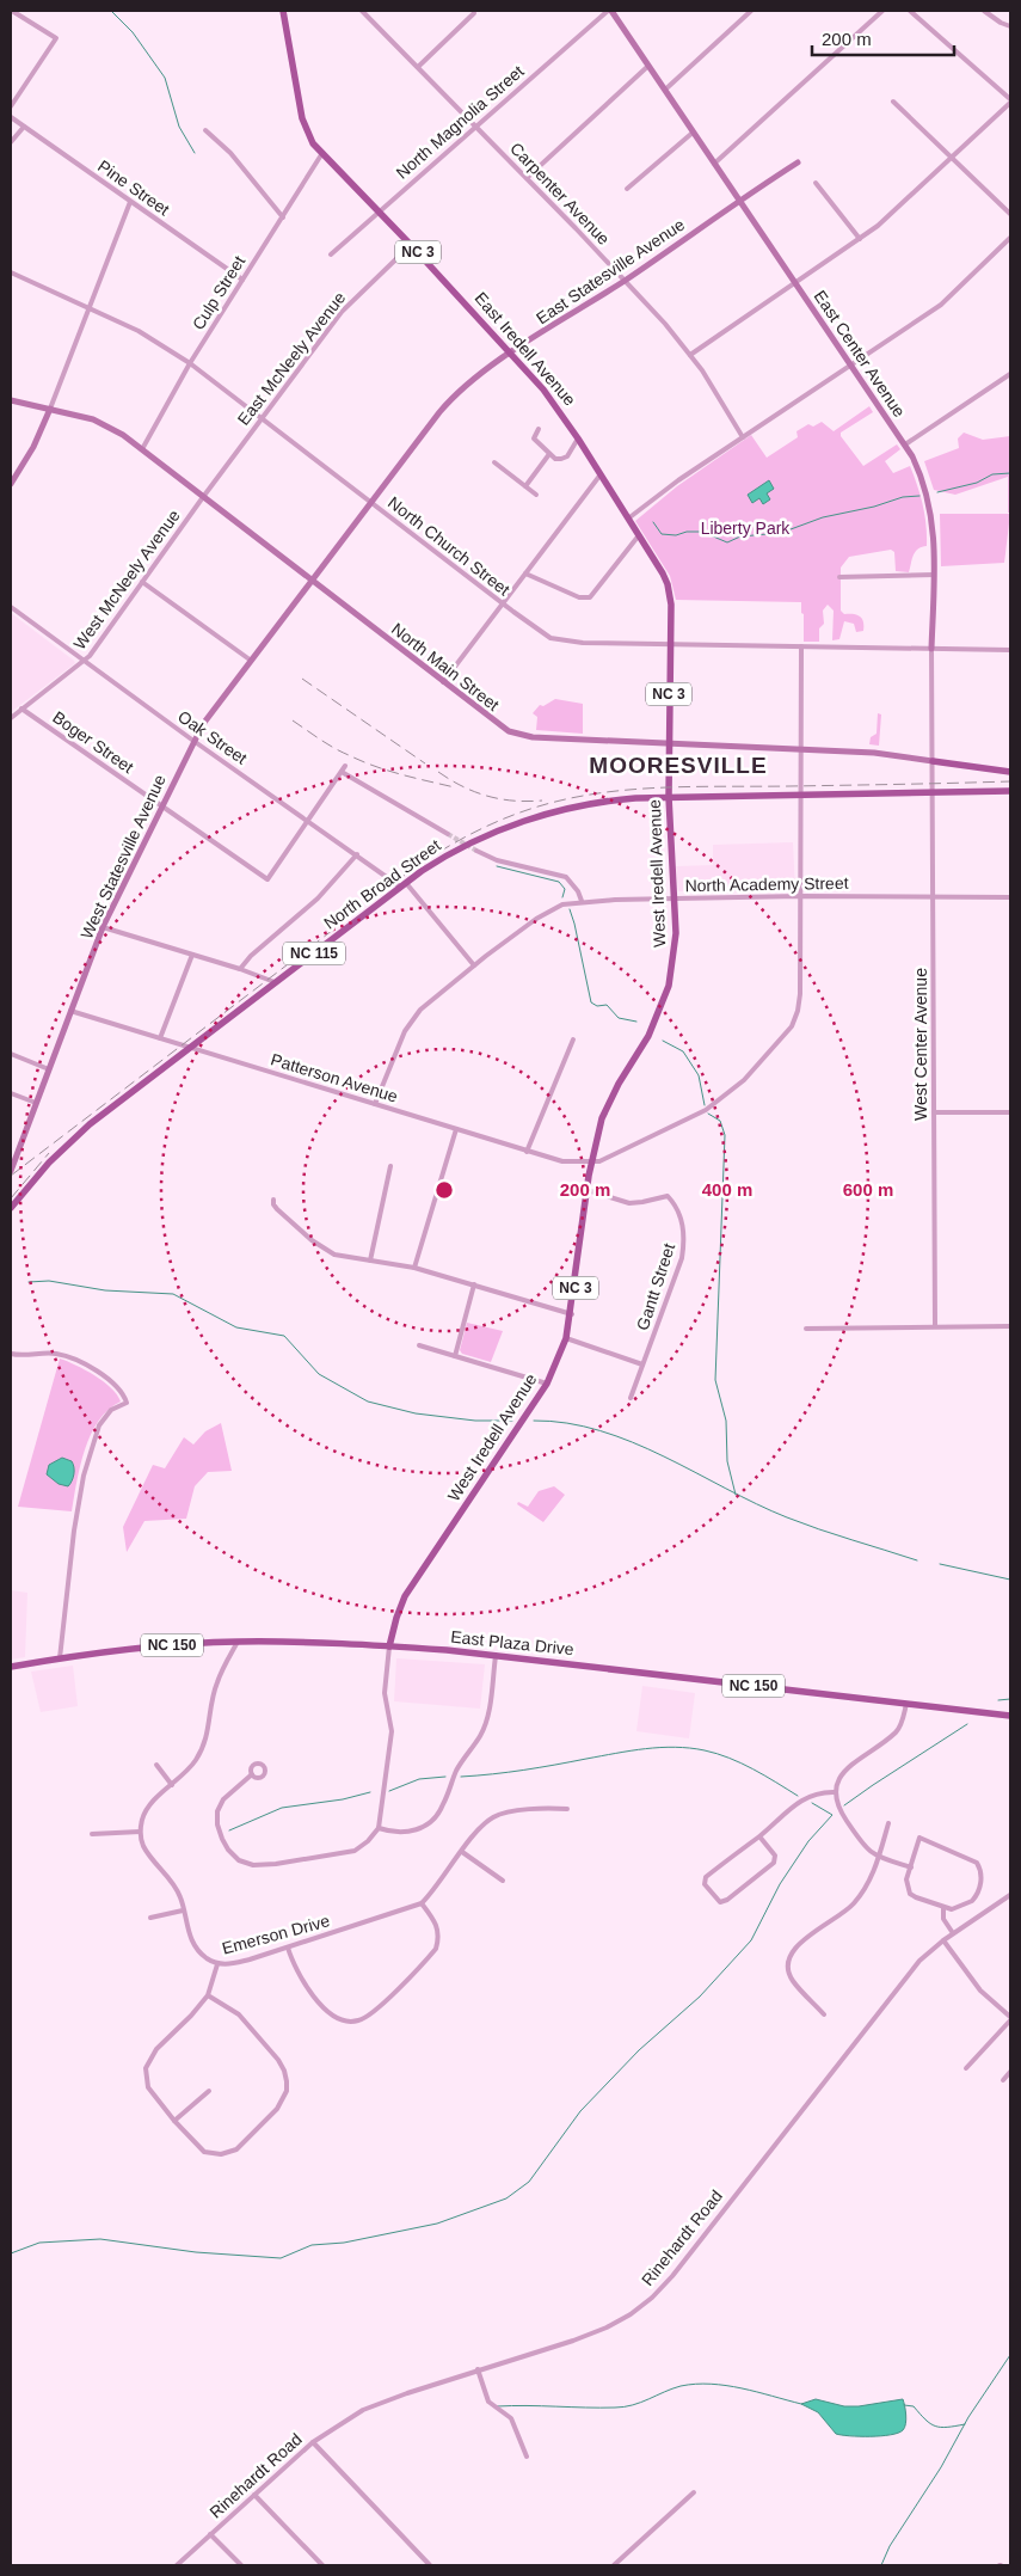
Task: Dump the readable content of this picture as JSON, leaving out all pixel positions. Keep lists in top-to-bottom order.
{
  "streets": {
    "main road": [
      "NC 3",
      "East Iredell Avenue",
      "West Iredell Avenue",
      "North Broad Street",
      "NC 115",
      "East Plaza Drive",
      "NC 150"
    ],
    "street": [
      "North Magnolia Street",
      "Pine Street",
      "Carpenter Avenue",
      "East Statesville Avenue",
      "Culp Street",
      "East Center Avenue",
      "East McNeely Avenue",
      "North Church Street",
      "West McNeely Avenue",
      "North Main Street",
      "Oak Street",
      "Boger Street",
      "West Statesville Avenue",
      "North Academy Street",
      "West Center Avenue",
      "Patterson Avenue",
      "Gantt Street",
      "Emerson Drive",
      "Rinehardt Road"
    ]
  },
  "crossings": [
    ["North Magnolia Street", "Carpenter Avenue"],
    ["North Magnolia Street", "East Iredell Avenue"],
    ["North Magnolia Street", "East Center Avenue"],
    ["Pine Street", "Culp Street"],
    ["Carpenter Avenue", "East Statesville Avenue"],
    ["East Statesville Avenue", "East Iredell Avenue"],
    ["East Statesville Avenue", "East Center Avenue"],
    ["East Statesville Avenue", "North Church Street"],
    ["East Statesville Avenue", "North Main Street"],
    ["East Statesville Avenue", "West Statesville Avenue"],
    ["Culp Street", "East Iredell Avenue"],
    ["Culp Street", "North Church Street"],
    ["Culp Street", "North Main Street"],
    ["East Iredell Avenue", "East McNeely Avenue"],
    ["East Iredell Avenue", "North Church Street"],
    ["East Iredell Avenue", "North Main Street"],
    ["East Iredell Avenue", "West Iredell Avenue"],
    ["East Center Avenue", "North Church Street"],
    ["East Center Avenue", "North Main Street"],
    ["East Center Avenue", "West Center Avenue"],
    ["East McNeely Avenue", "North Church Street"],
    ["East McNeely Avenue", "West McNeely Avenue"],
    ["East McNeely Avenue", "North Main Street"],
    ["West McNeely Avenue", "North Main Street"],
    ["West McNeely Avenue", "Oak Street"],
    ["West McNeely Avenue", "Boger Street"],
    ["North Main Street", "West Statesville Avenue"],
    ["North Main Street", "West Iredell Avenue"],
    ["North Main Street", "West Center Avenue"],
    ["Oak Street", "Boger Street"],
    ["Oak Street", "West Statesville Avenue"],
    ["Oak Street", "North Broad Street"],
    ["Oak Street", "North Academy Street"],
    ["Boger Street", "West Statesville Avenue"],
    ["West Statesville Avenue", "Patterson Avenue"],
    ["West Iredell Avenue", "North Broad Street"],
    ["West Iredell Avenue", "North Academy Street"],
    ["West Iredell Avenue", "Patterson Avenue"],
    ["West Iredell Avenue", "Gantt Street"],
    ["West Iredell Avenue", "East Plaza Drive"],
    ["North Broad Street", "NC 115"],
    ["North Broad Street", "West Center Avenue"],
    ["North Broad Street", "Patterson Avenue"],
    ["North Academy Street", "West Center Avenue"],
    ["North Academy Street", "Patterson Avenue"],
    ["NC 115", "West Center Avenue"]
  ],
  "districts": ["MOORESVILLE"],
  "parks": ["Liberty Park"],
  "scale_bar": "200 m",
  "rings": ["200 m", "400 m", "600 m"]
}
